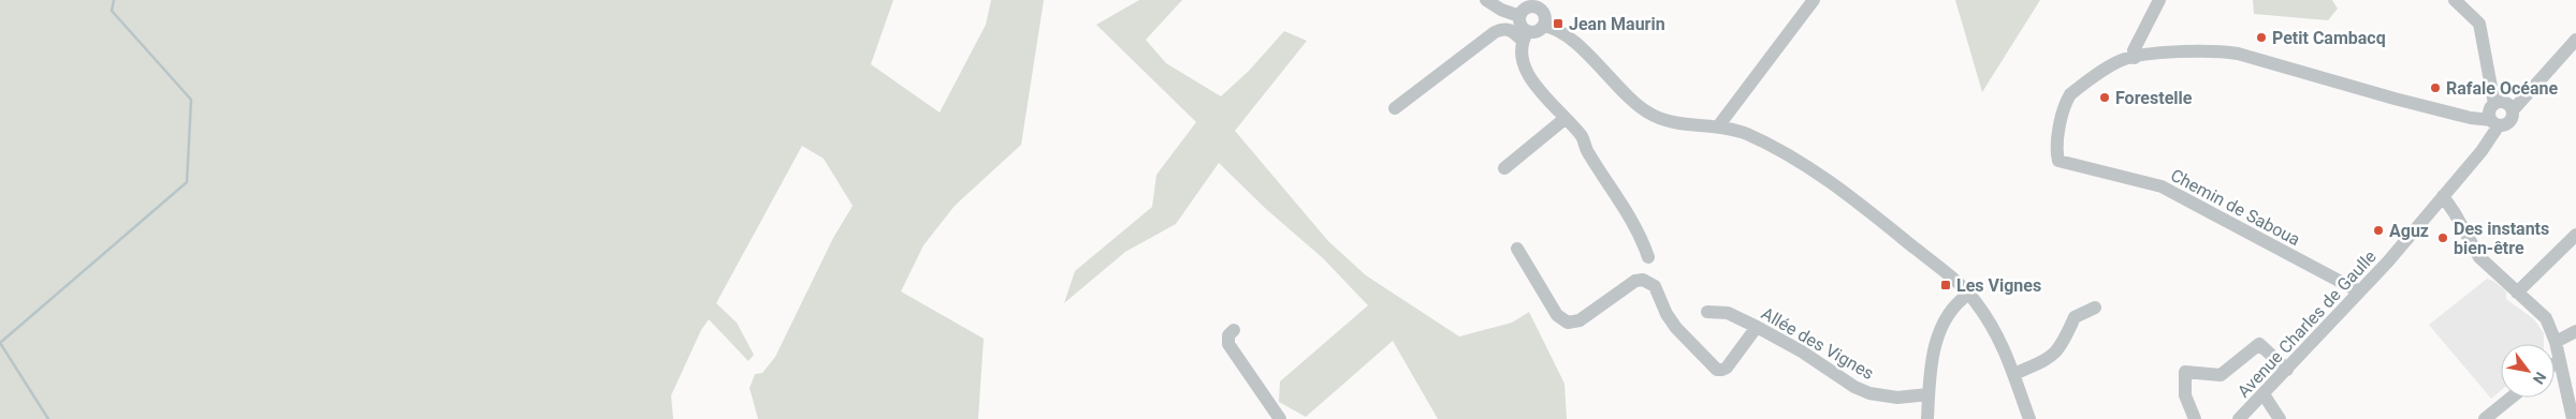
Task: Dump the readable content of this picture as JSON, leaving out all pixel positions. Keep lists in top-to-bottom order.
{
  "streets": {
    "street": ["Chemin de Saboua", "Avenue Charles de Gaulle", "Allée des Vignes"]
  },
  "crossings": [
    ["Chemin de Saboua", "Avenue Charles de Gaulle"]
  ],
  "places": {
    "transit": ["Jean Maurin", "Les Vignes"],
    "other": [
      "Petit Cambacq",
      "Rafale Océane",
      "Forestelle",
      "Aguz",
      "Des instants bien-être"
    ]
  },
  "north": "bottom right"
}
